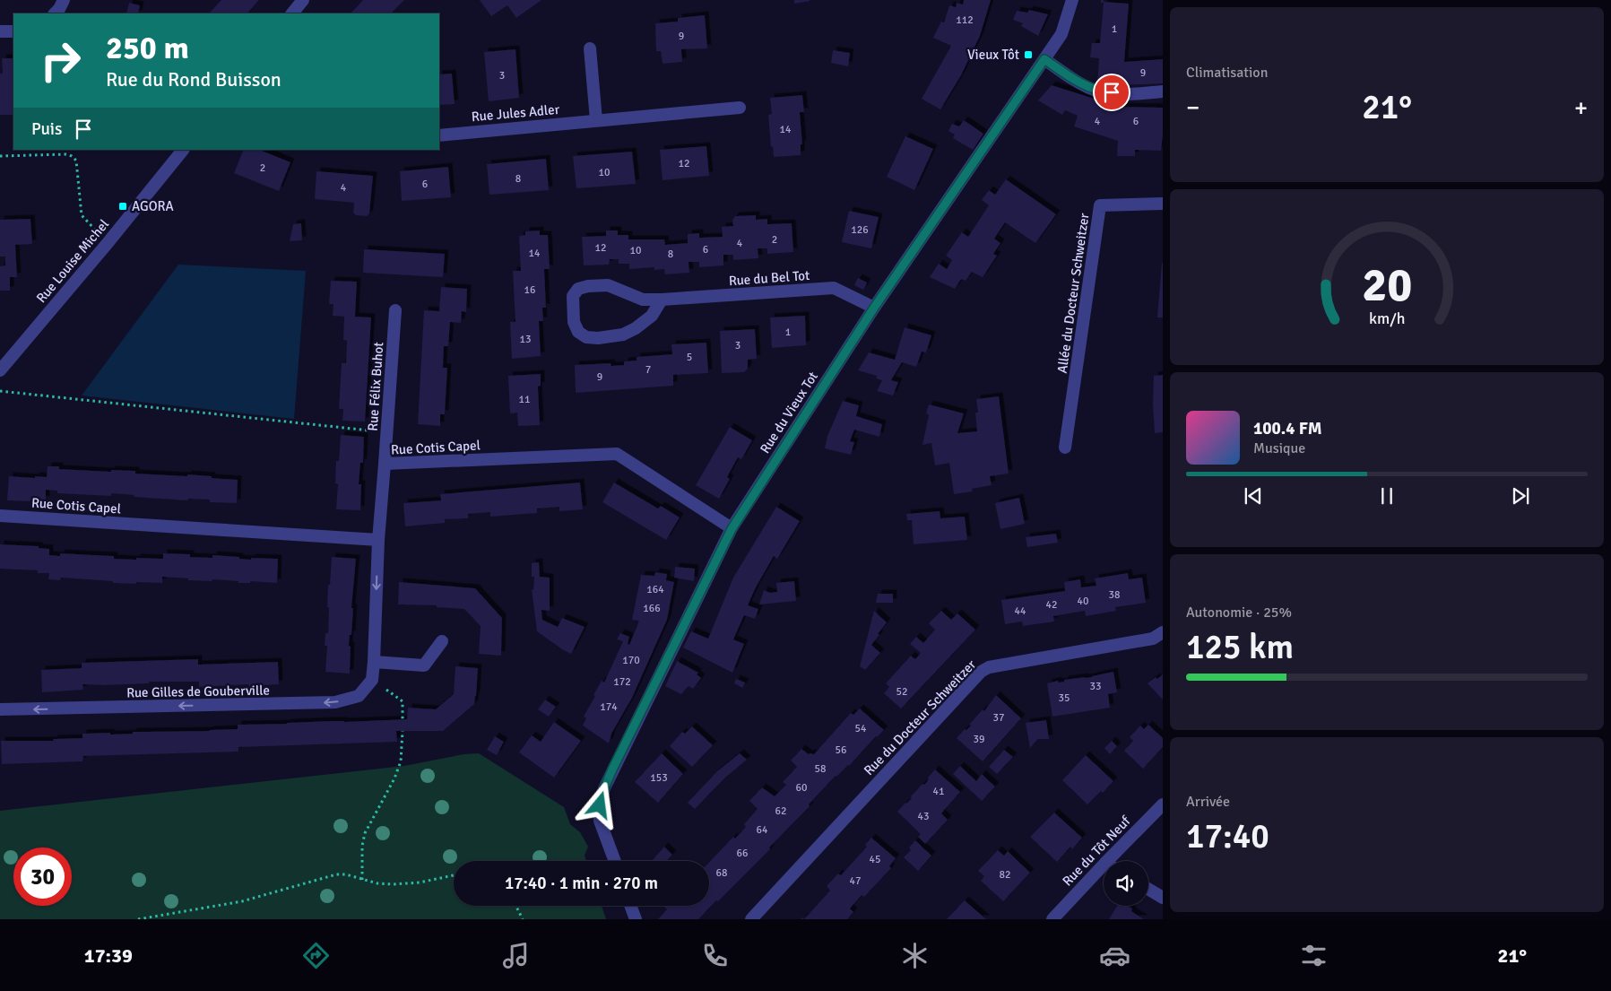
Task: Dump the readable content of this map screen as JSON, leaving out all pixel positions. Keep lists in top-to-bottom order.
{
  "streets": {
    "street": [
      "Rue Jules Adler",
      "Rue Louise Michel",
      "Rue du Bel Tot",
      "Allée du Docteur Schweitzer",
      "Rue Félix Buhot",
      "Rue du Vieux Tot",
      "Rue Cotis Capel",
      "Rue Gilles de Gouberville",
      "Rue du Docteur Schweitzer",
      "Rue du Tôt Neuf"
    ]
  },
  "crossings": [
    ["Rue du Bel Tot", "Rue du Vieux Tot"],
    ["Rue Félix Buhot", "Rue Cotis Capel"],
    ["Rue du Vieux Tot", "Rue Cotis Capel"]
  ],
  "one_way": ["Rue Gilles de Gouberville"],
  "places": {
    "transit": ["Vieux Tôt", "AGORA"]
  },
  "house_numbers": [
    "112",
    "1",
    "9",
    "9",
    "3",
    "4",
    "6",
    "14",
    "12",
    "2",
    "10",
    "8",
    "6",
    "4",
    "126",
    "2",
    "4",
    "12",
    "6",
    "10",
    "14",
    "8",
    "16",
    "1",
    "13",
    "3",
    "5",
    "7",
    "9",
    "11",
    "164",
    "38",
    "40",
    "42",
    "166",
    "44",
    "170",
    "172",
    "33",
    "52",
    "35",
    "174",
    "37",
    "54",
    "39",
    "56",
    "58",
    "153",
    "60",
    "41",
    "62",
    "43",
    "64",
    "66",
    "45",
    "68",
    "82",
    "47"
  ],
  "page": {
    "tile": [
      "Climatisation",
      ["Autonomie · 25%", "125 km"],
      ["Arrivée", "17:40"]
    ],
    "turn": ["250 m", "Rue du Rond Buisson"],
    "heat": ["−", "21°", "+"],
    "then": "Puis",
    "song": ["100.4 FM", "Musique"],
    "limit": "30",
    "trip": "17:40 · 1 min · 270 m",
    "tabs": ["17:39", "21°"],
    "gauge": ["20", "km/h"]
  }
}
